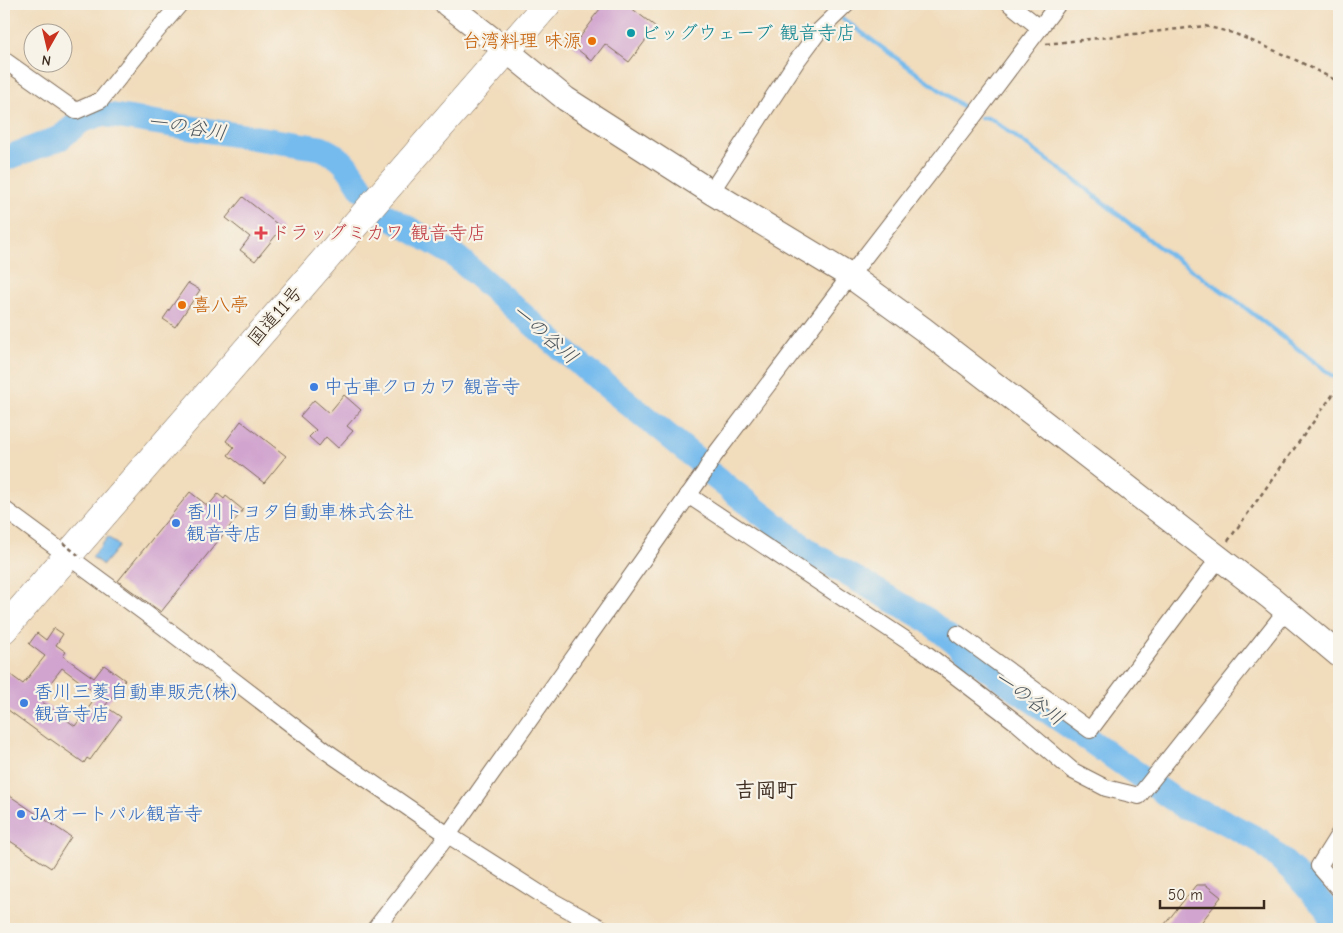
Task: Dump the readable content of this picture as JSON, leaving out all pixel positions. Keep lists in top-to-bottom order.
{
  "streets": {
    "highway": ["国道11号"]
  },
  "districts": ["吉岡町"],
  "water": ["一の谷川"],
  "places": {
    "other": [
      "ビッグウェーブ 観音寺店",
      "台湾料理 味源",
      "喜八亭",
      "中古車クロカワ 観音寺",
      "香川トヨタ自動車株式会社 観音寺店",
      "香川三菱自動車販売(株) 観音寺店",
      "JAオートパル観音寺"
    ],
    "health": ["ドラッグミカワ 観音寺店"]
  },
  "scale_bar": "50 m",
  "north": "bottom"
}
